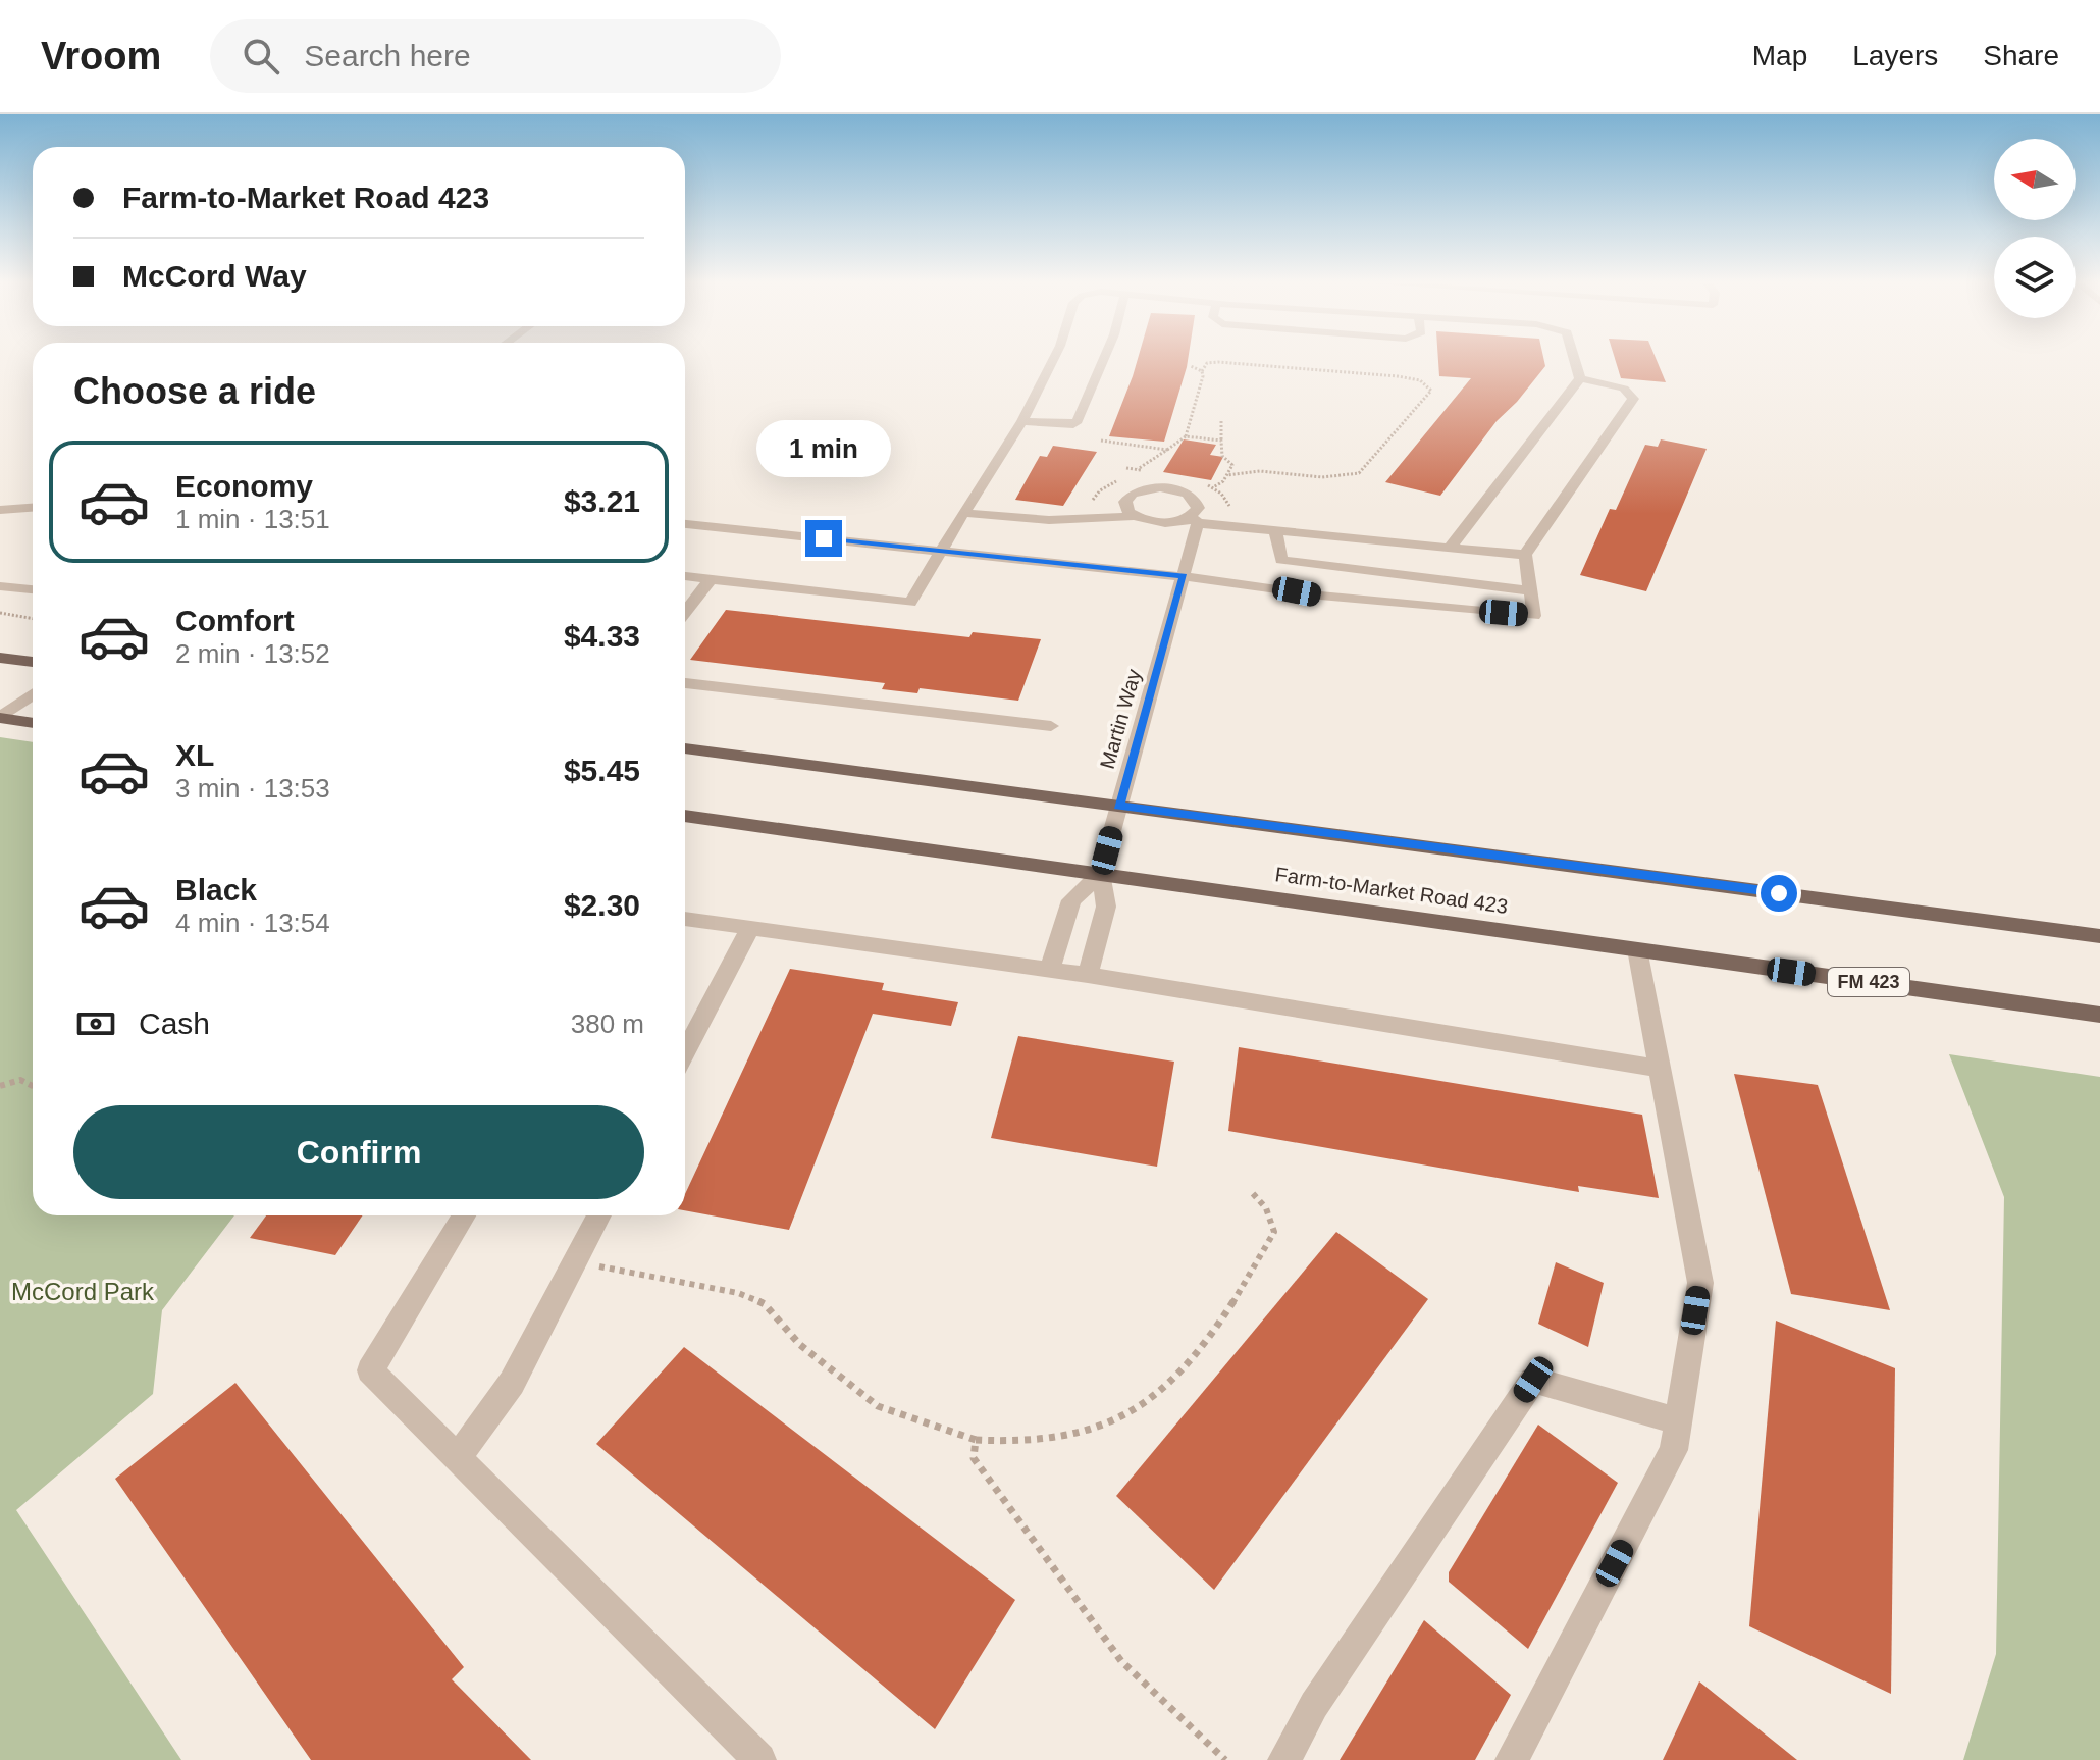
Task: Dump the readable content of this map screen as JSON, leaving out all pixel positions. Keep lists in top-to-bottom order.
{
  "streets": {
    "main road": ["Farm-to-Market Road 423", "FM 423"],
    "street": ["Martin Way"]
  },
  "crossings": [
    ["Martin Way", "Farm-to-Market Road 423"]
  ],
  "parks": ["McCord Park"],
  "north": "left",
  "page": {
    "header": "Vroom",
    "search": "Search here",
    "nav": ["Map", "Layers", "Share"],
    "banner": ["Farm-to-Market Road 423", "McCord Way"],
    "heading": "Choose a ride",
    "bubble": "1 min",
    "list": [
      {
        "name": "Economy",
        "note": "1 min · 13:51",
        "value": "$3.21"
      },
      {
        "name": "Comfort",
        "note": "2 min · 13:52",
        "value": "$4.33"
      },
      {
        "name": "XL",
        "note": "3 min · 13:53",
        "value": "$5.45"
      },
      {
        "name": "Black",
        "note": "4 min · 13:54",
        "value": "$2.30"
      }
    ],
    "pay": ["Cash", "380 m"],
    "buttons": "Confirm"
  }
}
